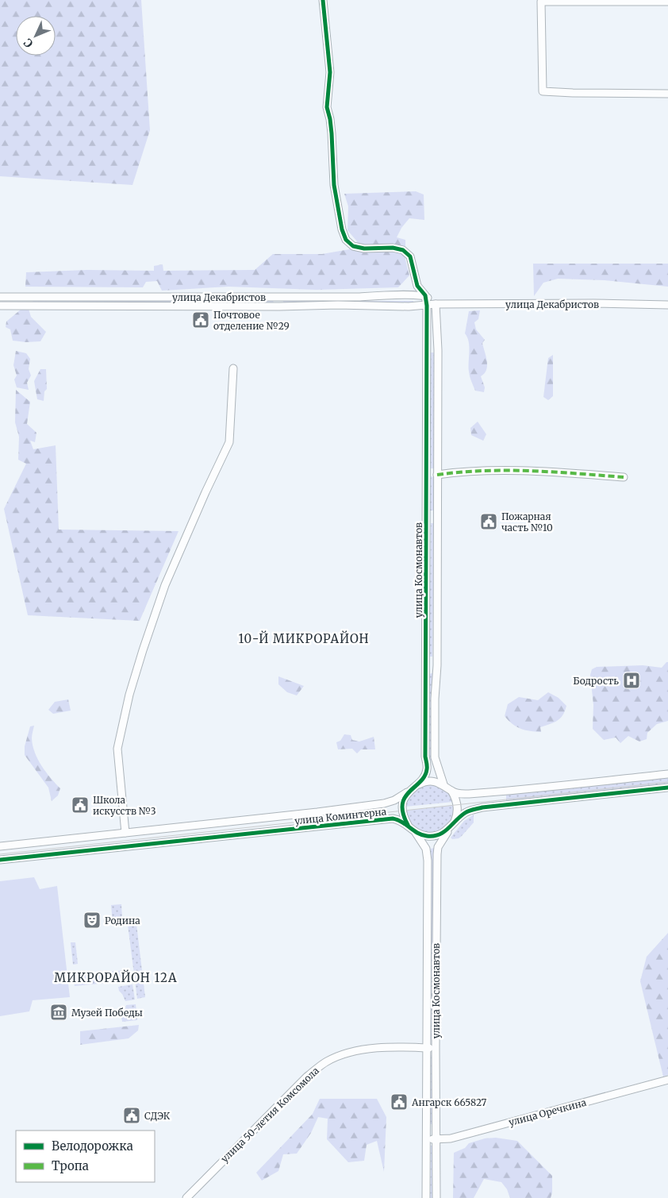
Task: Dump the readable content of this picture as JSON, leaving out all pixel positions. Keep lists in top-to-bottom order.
{
  "streets": {
    "street": [
      "улица Декабристов",
      "улица Космонавтов",
      "улица Коминтерна",
      "улица Оречкина",
      "улица 50-летия Комсомола"
    ]
  },
  "crossings": [
    ["улица Декабристов", "улица Космонавтов"],
    ["улица Космонавтов", "улица Коминтерна"],
    ["улица Космонавтов", "улица Оречкина"],
    ["улица Космонавтов", "улица 50-летия Комсомола"]
  ],
  "districts": ["10-Й МИКРОРАЙОН", "МИКРОРАЙОН 12А"],
  "places": {
    "public building": [
      "Почтовое отделение №29",
      "Пожарная часть №10",
      "Школа искусств №3",
      "Ангарск 665827",
      "СДЭК"
    ],
    "hospital": ["Бодрость"],
    "theatre": ["Родина"],
    "museum": ["Музей Победы"]
  },
  "legend": ["Велодорожка", "Тропа"],
  "north": "bottom left"
}
